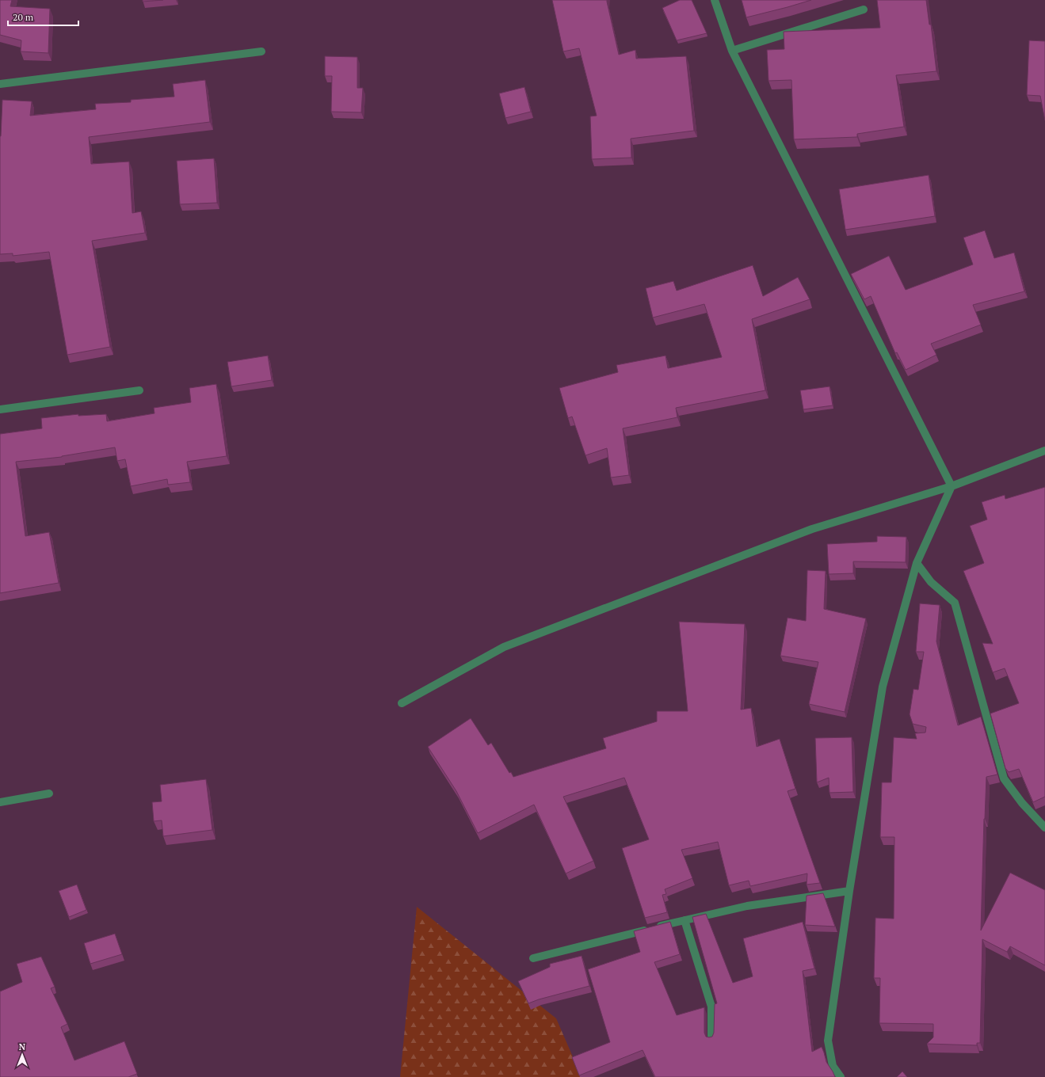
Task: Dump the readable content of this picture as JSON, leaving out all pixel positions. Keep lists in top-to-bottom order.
{
  "scale_bar": "20 m",
  "north": "top"
}
